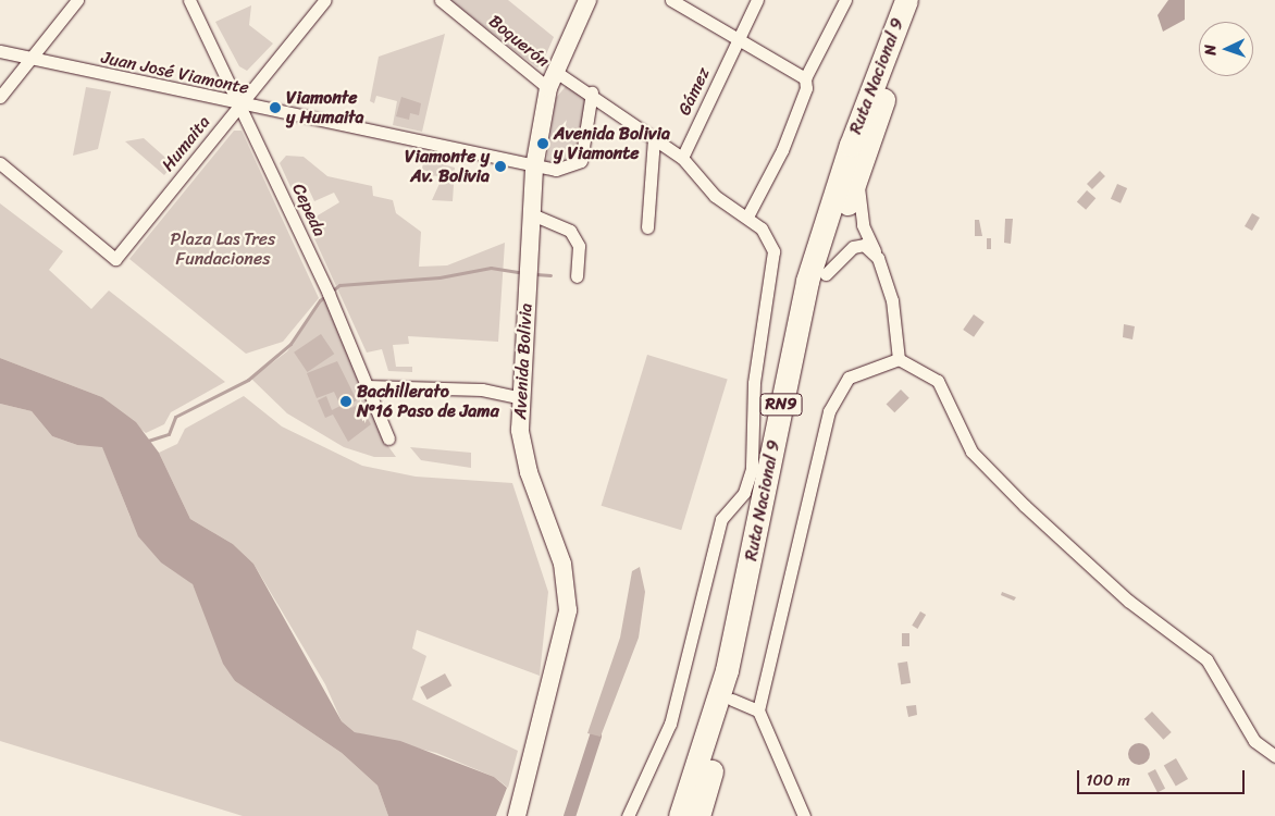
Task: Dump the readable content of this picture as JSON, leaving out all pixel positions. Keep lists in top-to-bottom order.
{
  "streets": {
    "highway": ["Ruta Nacional 9", "RN9"],
    "street": [
      "Boquerón",
      "Juan José Viamonte",
      "Gámez",
      "Humaita",
      "Cepeda",
      "Avenida Bolivia"
    ]
  },
  "crossings": [
    ["Boquerón", "Avenida Bolivia"],
    ["Juan José Viamonte", "Humaita"],
    ["Juan José Viamonte", "Cepeda"],
    ["Juan José Viamonte", "Avenida Bolivia"],
    ["Humaita", "Cepeda"]
  ],
  "parks": ["Plaza Las Tres Fundaciones"],
  "places": [
    "Viamonte y Humaita",
    "Avenida Bolivia y Viamonte",
    "Viamonte y Av. Bolivia",
    "Bachillerato Nº16 Paso de Jama"
  ],
  "scale_bar": "100 m",
  "north": "left"
}
